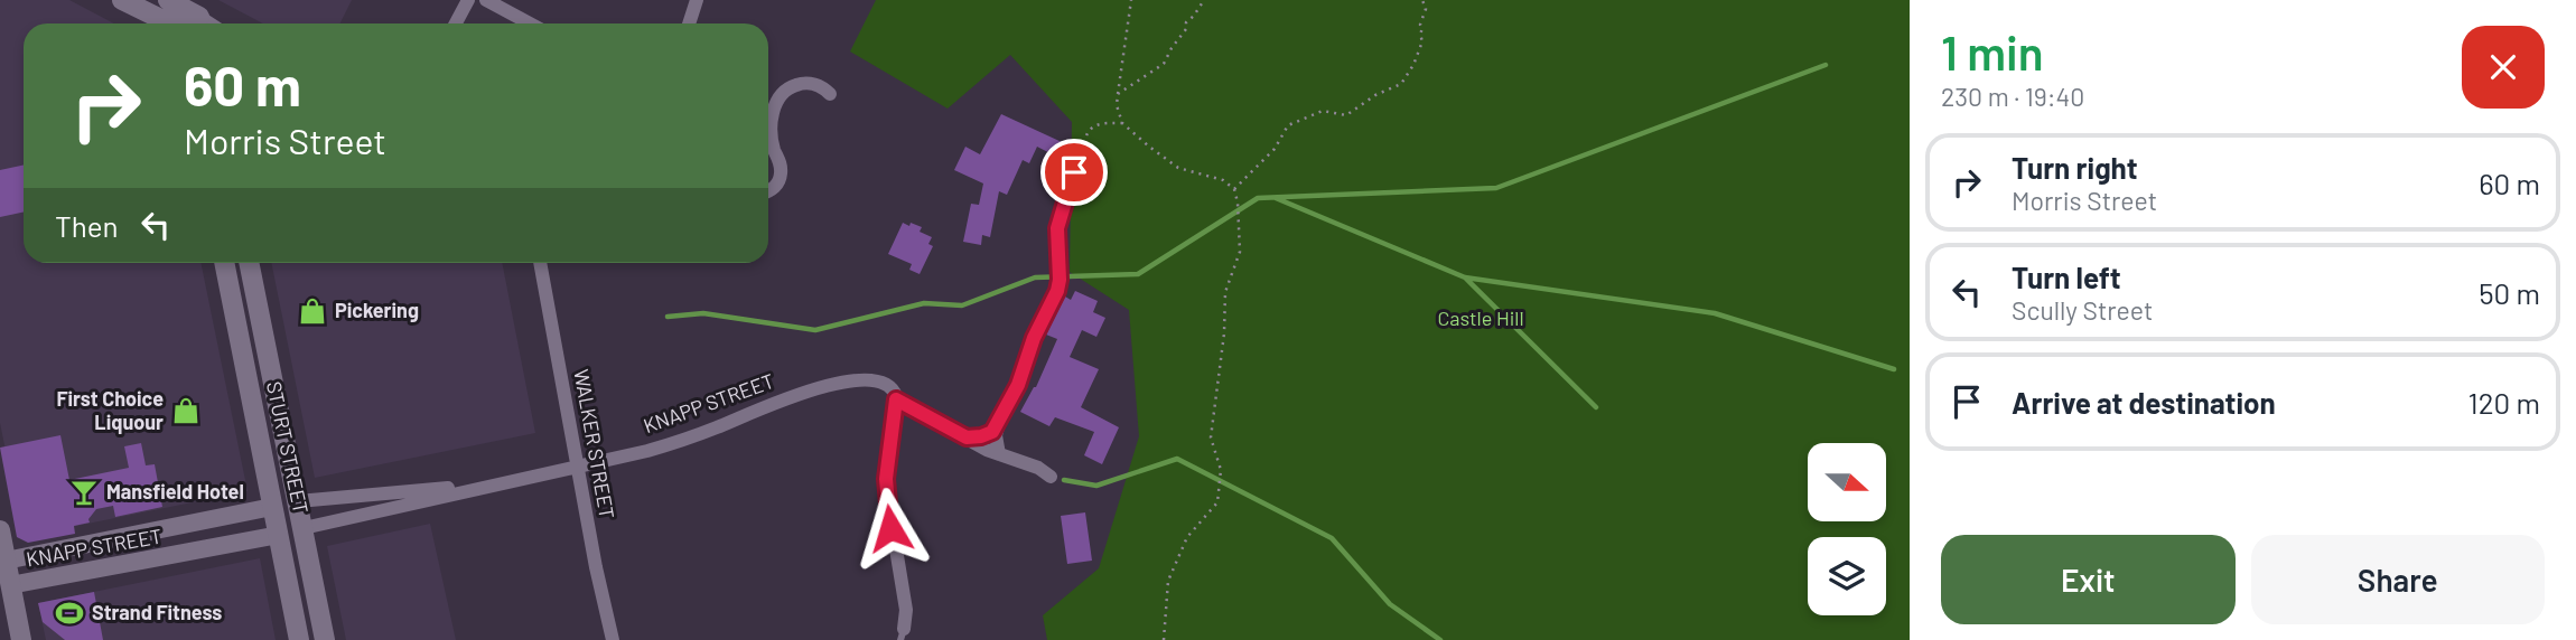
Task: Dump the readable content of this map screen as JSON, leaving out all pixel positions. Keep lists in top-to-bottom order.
{
  "streets": {
    "main road": ["STURT STREET"],
    "street": ["KNAPP STREET", "WALKER STREET"]
  },
  "crossings": [
    ["KNAPP STREET", "WALKER STREET"],
    ["KNAPP STREET", "STURT STREET"]
  ],
  "parks": ["Castle Hill"],
  "places": {
    "shop": ["Pickering", "First Choice Liquour"],
    "bar": ["Mansfield Hotel"],
    "sports": ["Strand Fitness"]
  },
  "north": "right",
  "page": {
    "heading": ["1 min", "230 m · 19:40"],
    "turn": ["60 m", "Morris Street"],
    "list": [
      {
        "name": "Turn right",
        "note": "Morris Street",
        "value": "60 m"
      },
      {
        "name": "Turn left",
        "note": "Scully Street",
        "value": "50 m"
      },
      {
        "name": "Arrive at destination",
        "value": "120 m"
      }
    ],
    "then": "Then",
    "buttons": ["Exit", "Share"]
  }
}
